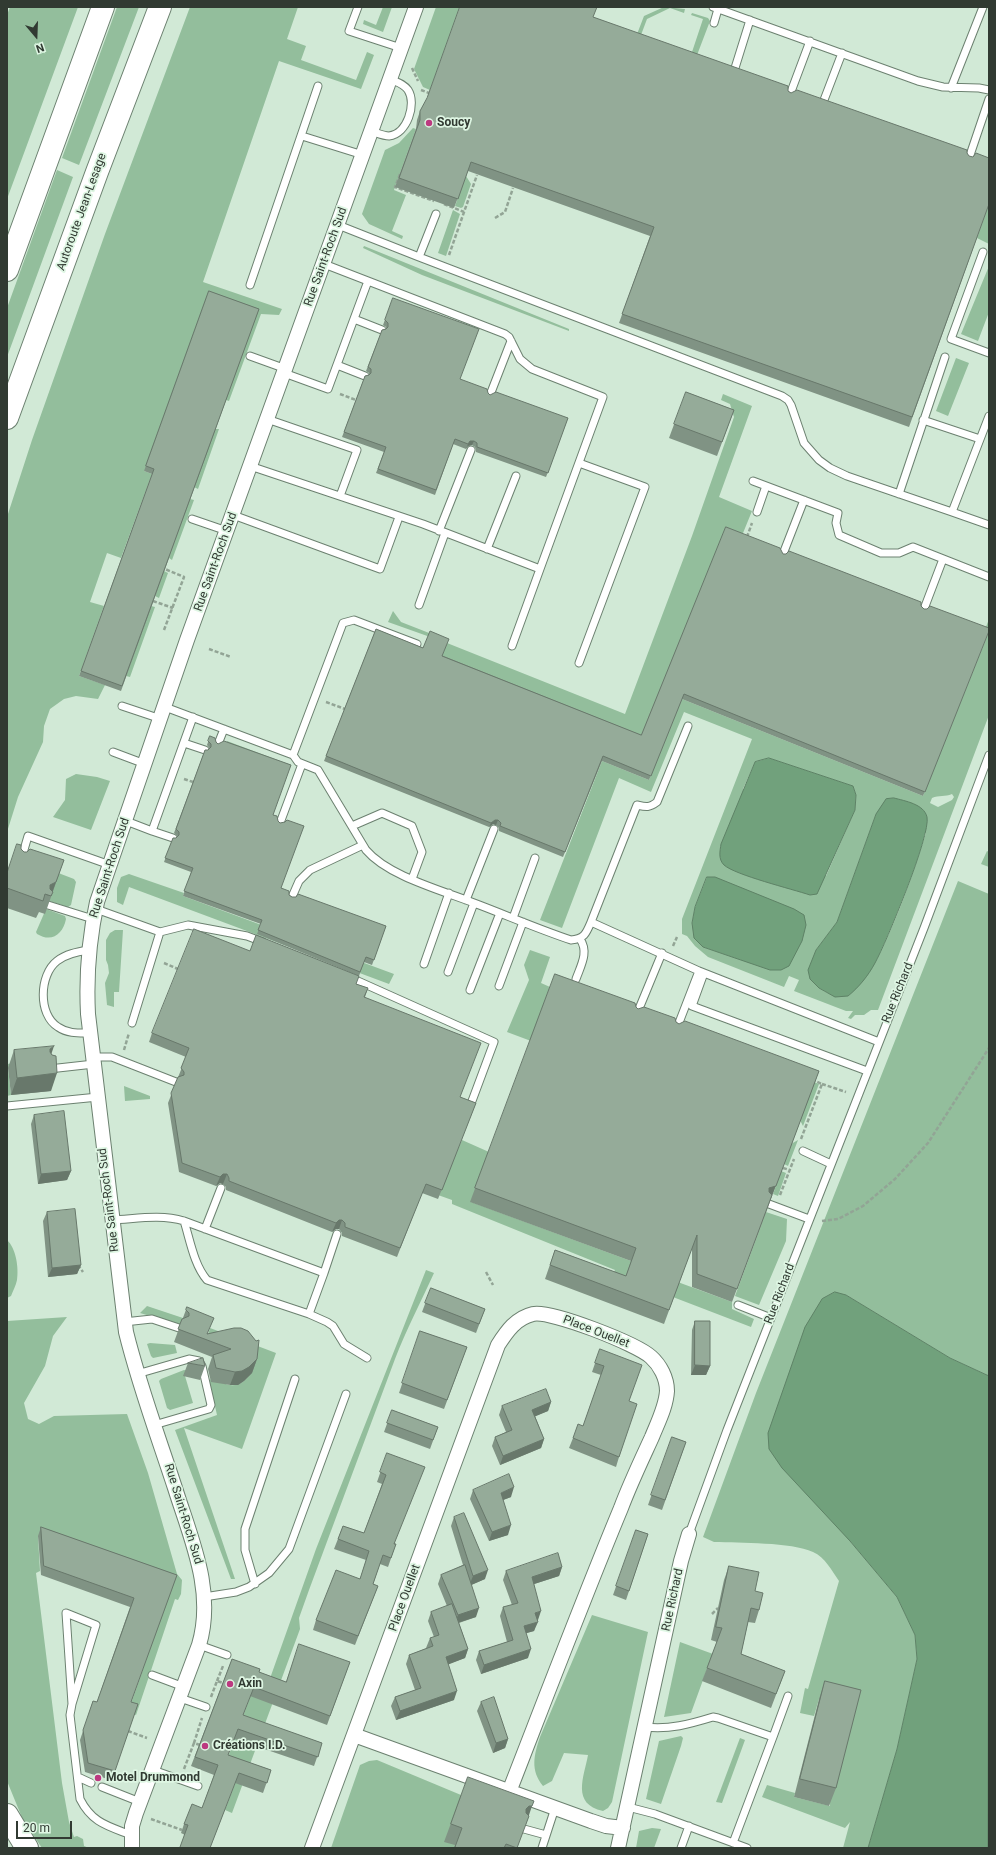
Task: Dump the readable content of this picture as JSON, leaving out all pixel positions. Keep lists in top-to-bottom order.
{
  "streets": {
    "highway": ["Autoroute Jean-Lesage"],
    "street": ["Rue Saint-Roch Sud", "Rue Richard", "Place Ouellet"]
  },
  "places": [
    "Soucy",
    "Axin",
    "Créations I.D.",
    "Motel Drummond"
  ],
  "scale_bar": "20 m",
  "north": "bottom"
}
